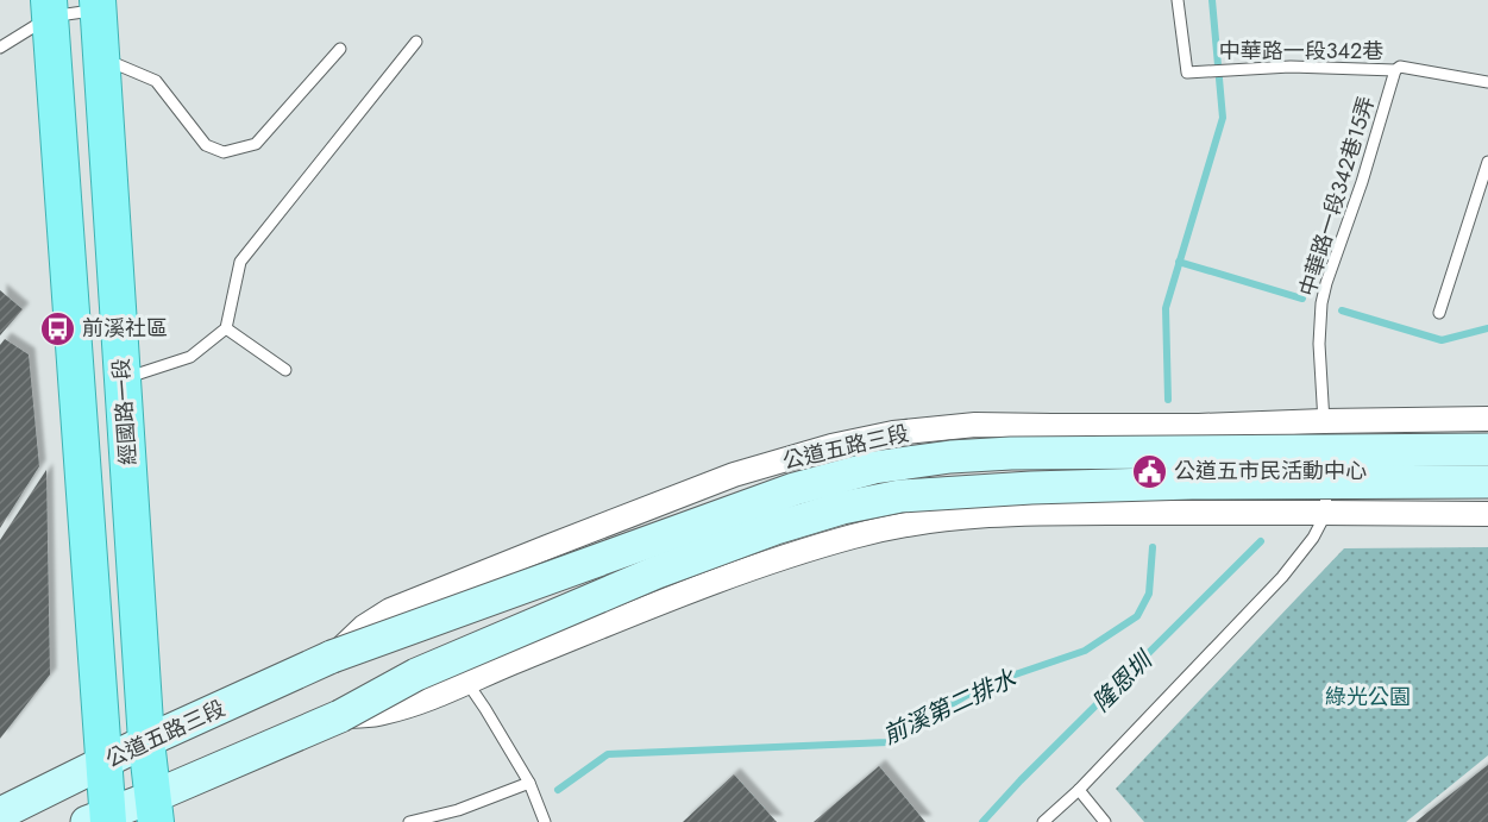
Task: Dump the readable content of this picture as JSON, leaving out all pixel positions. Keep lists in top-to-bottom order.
{
  "streets": {
    "main road": ["經國路一段"],
    "street": ["公道五路三段"],
    "lane": ["中華路一段342巷", "中華路一段342巷15弄"]
  },
  "crossings": [
    ["中華路一段342巷", "中華路一段342巷15弄"],
    ["中華路一段342巷15弄", "公道五路三段"],
    ["經國路一段", "公道五路三段"]
  ],
  "water": ["隆恩圳", "前溪第二排水"],
  "parks": ["綠光公園"],
  "places": {
    "bus stop": ["前溪社區"],
    "public building": ["公道五市民活動中心"]
  }
}
